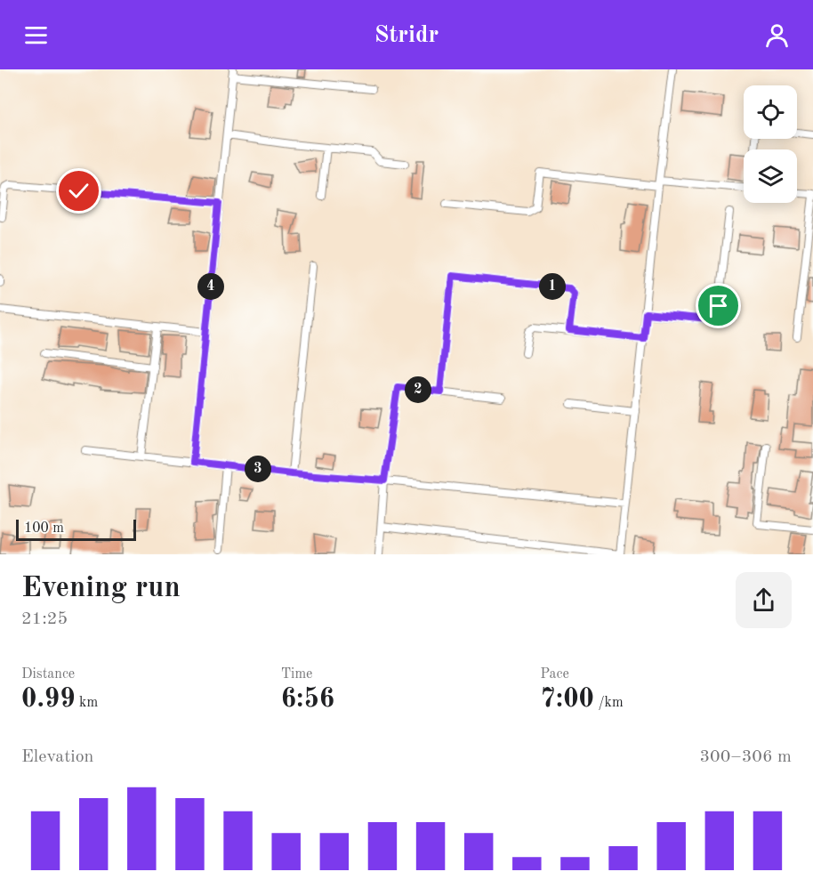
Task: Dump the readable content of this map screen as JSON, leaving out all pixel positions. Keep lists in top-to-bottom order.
{
  "scale_bar": "100 m",
  "page": {
    "header": "Stridr",
    "pins": [
      "1",
      "4",
      "2",
      "3"
    ],
    "scale": "100 m",
    "heading": ["Evening run", "21:25"],
    "stats": [
      ["Distance", "0.99 km"],
      ["Time", "6:56"],
      ["Pace", "7:00 /km"]
    ],
    "chart": ["Elevation", "300–306 m"]
  }
}
